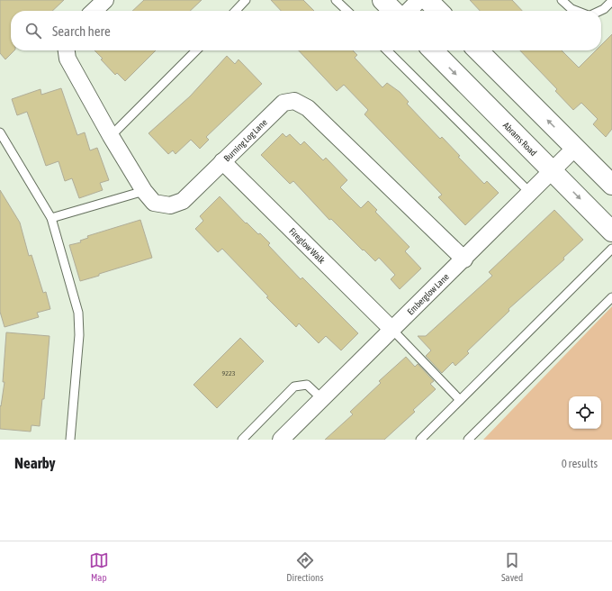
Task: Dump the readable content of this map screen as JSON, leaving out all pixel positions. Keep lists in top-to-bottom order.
{
  "streets": {
    "main road": ["Abrams Road"],
    "street": ["Burning Log Lane", "Fireglow Walk", "Emberglow Lane"]
  },
  "crossings": [
    ["Abrams Road", "Emberglow Lane"],
    ["Burning Log Lane", "Fireglow Walk"],
    ["Burning Log Lane", "Emberglow Lane"],
    ["Fireglow Walk", "Emberglow Lane"]
  ],
  "house_numbers": ["9223"],
  "page": {
    "search": "Search here",
    "heading": ["Nearby", "0 results"],
    "nav": ["Map", "Directions", "Saved"]
  }
}
